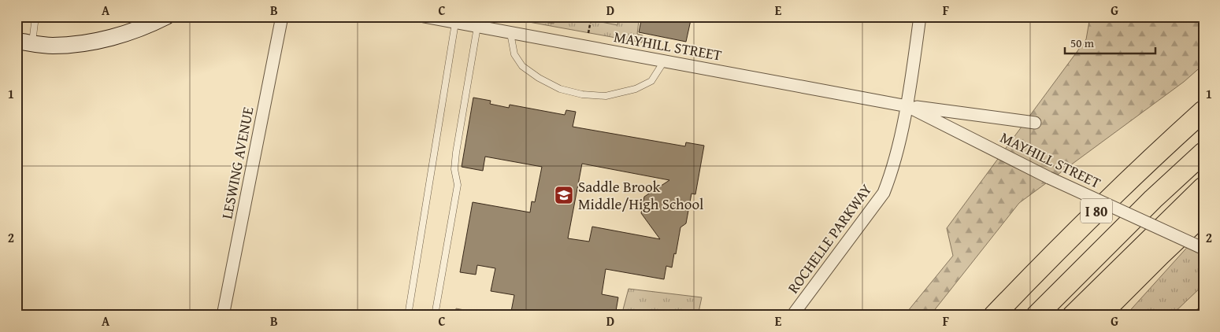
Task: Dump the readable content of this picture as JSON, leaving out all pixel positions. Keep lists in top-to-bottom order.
{
  "streets": {
    "highway": ["I 80"],
    "street": ["MAYHILL STREET", "LESWING AVENUE", "ROCHELLE PARKWAY"]
  },
  "crossings": [
    ["MAYHILL STREET", "ROCHELLE PARKWAY"]
  ],
  "places": {
    "school or university": ["Saddle Brook Middle/High School"]
  },
  "scale_bar": "50 m",
  "grid": {
    "columns": [
      "A",
      "B",
      "C",
      "D",
      "E",
      "F",
      "G"
    ],
    "rows": ["1", "2"]
  }
}
